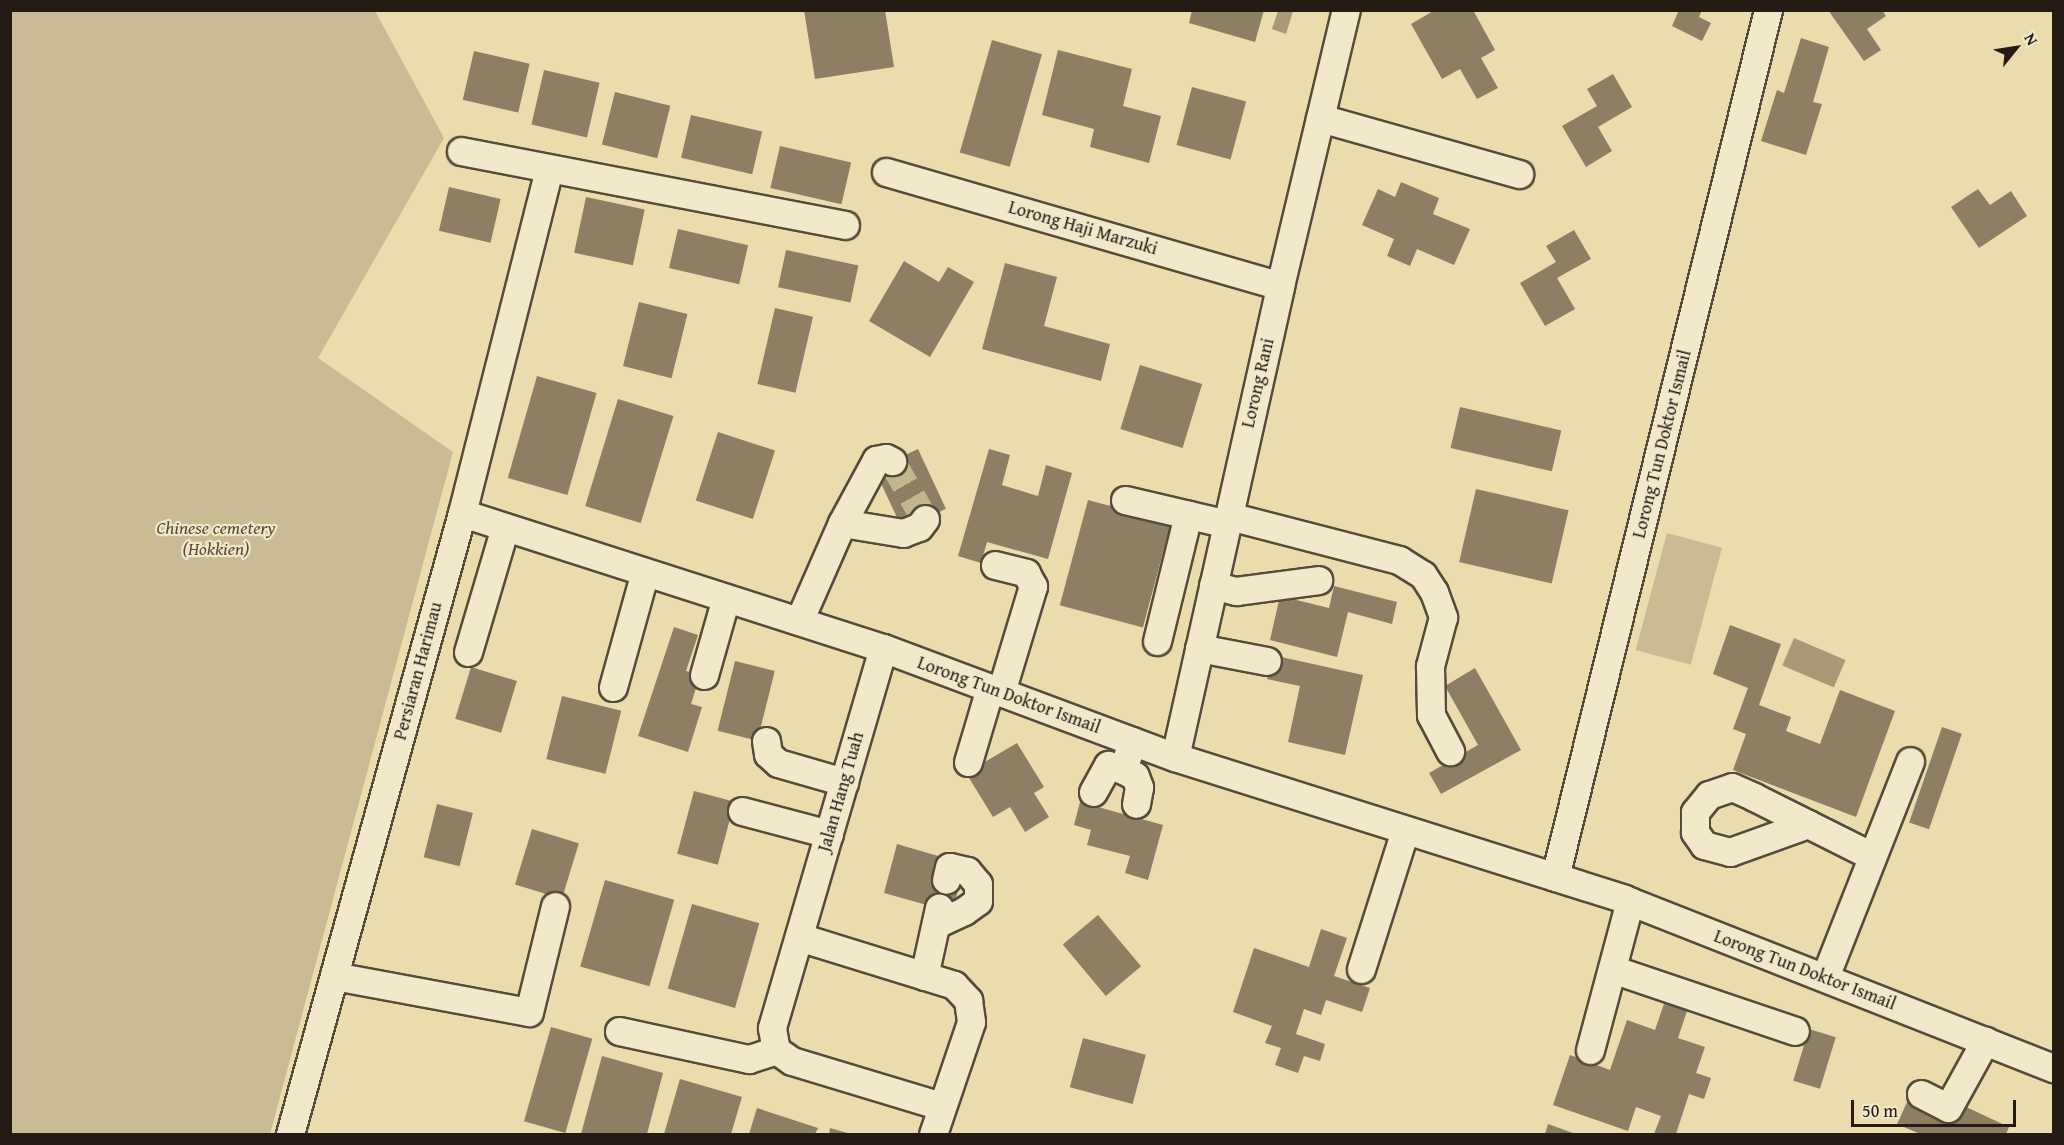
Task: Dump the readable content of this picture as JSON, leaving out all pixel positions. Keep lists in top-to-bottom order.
{
  "streets": {
    "street": [
      "Lorong Haji Marzuki",
      "Lorong Rani",
      "Lorong Tun Doktor Ismail",
      "Persiaran Harimau",
      "Jalan Hang Tuah"
    ]
  },
  "crossings": [
    ["Lorong Haji Marzuki", "Lorong Rani"],
    ["Lorong Rani", "Lorong Tun Doktor Ismail"],
    ["Lorong Tun Doktor Ismail", "Persiaran Harimau"],
    ["Lorong Tun Doktor Ismail", "Jalan Hang Tuah"]
  ],
  "parks": ["Chinese cemetery (Hokkien)"],
  "scale_bar": "50 m",
  "north": "top right"
}
